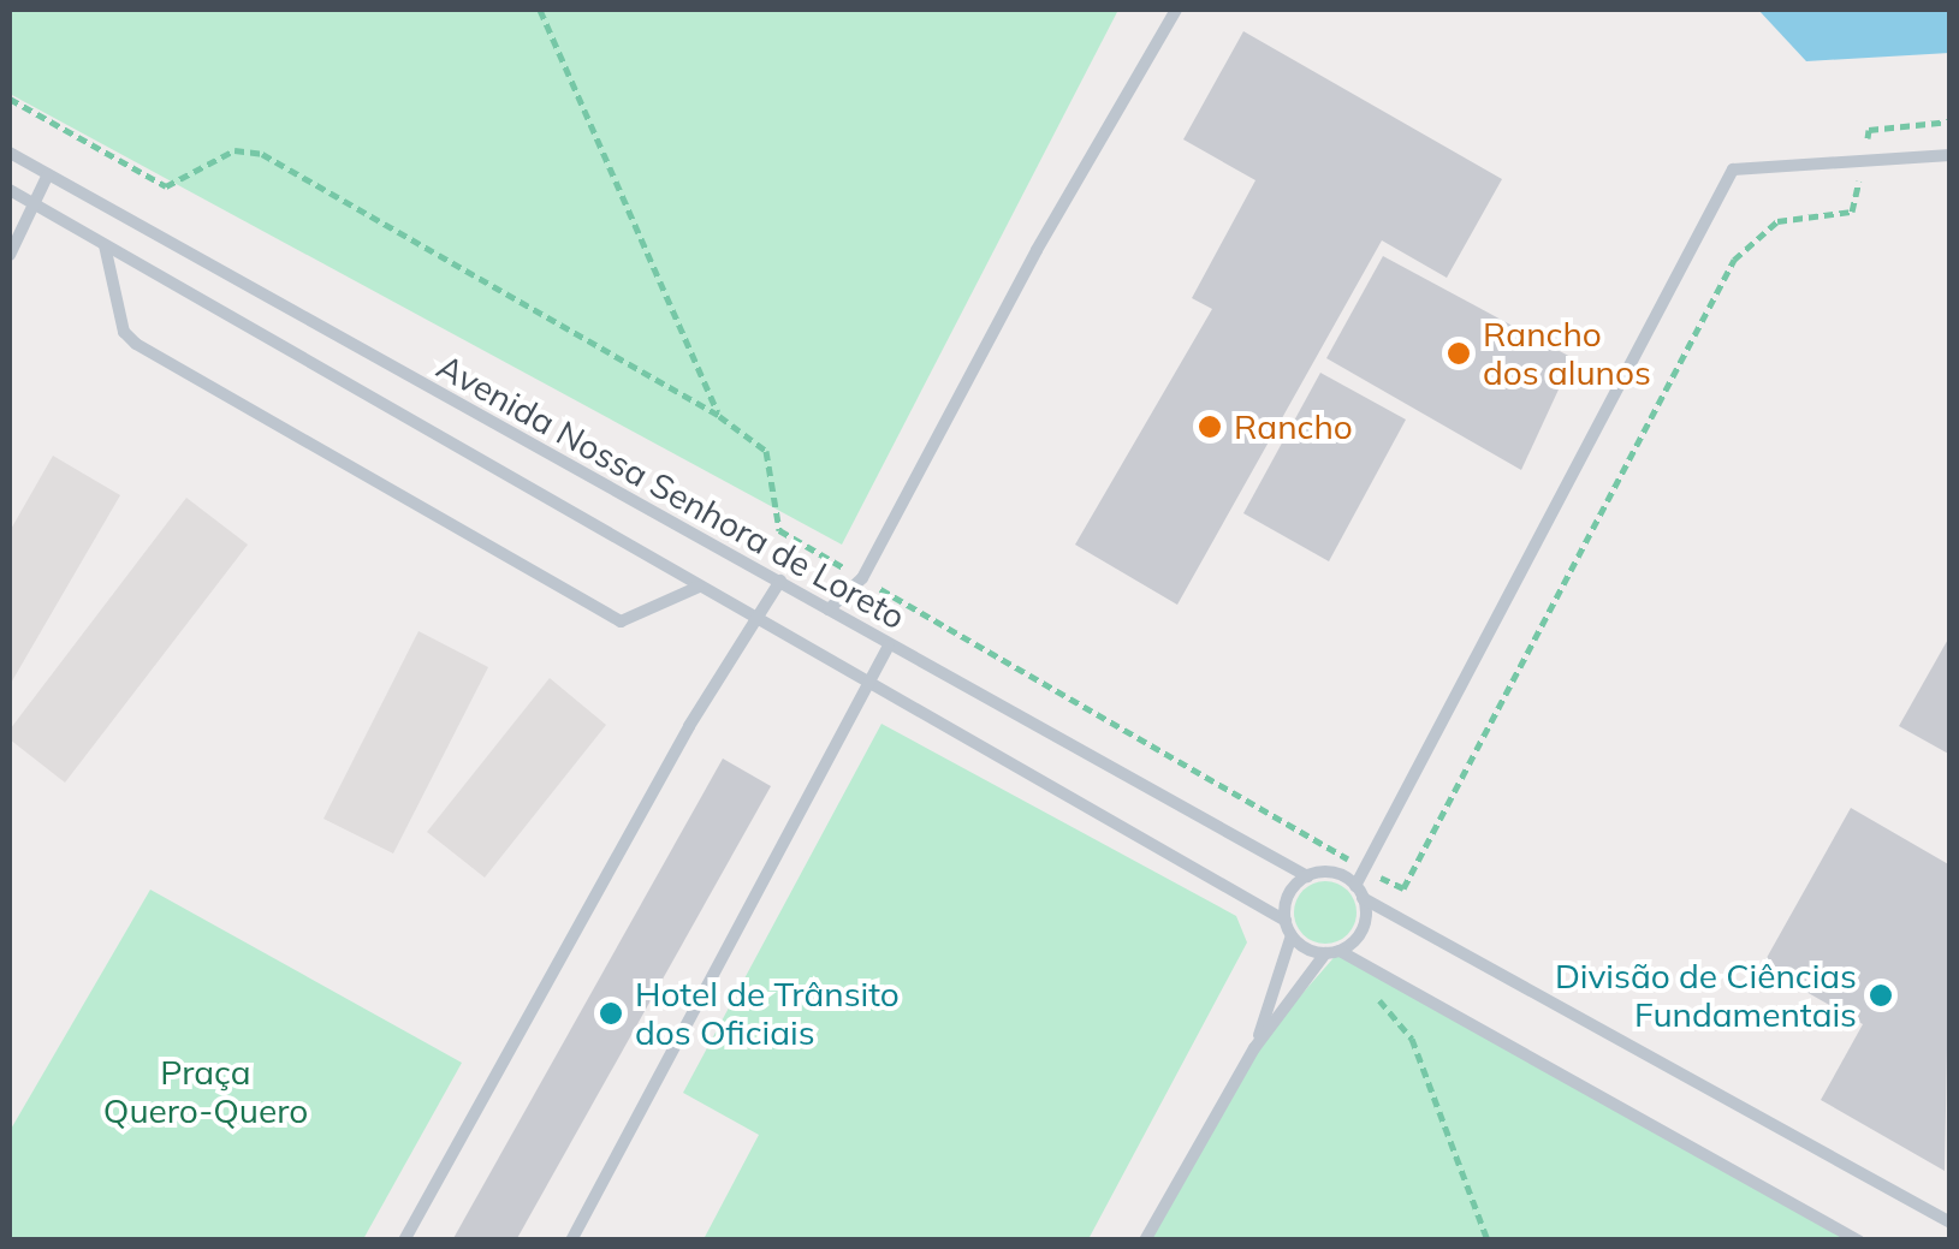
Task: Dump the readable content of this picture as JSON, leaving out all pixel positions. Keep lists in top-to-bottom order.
{
  "streets": {
    "lane": ["Avenida Nossa Senhora de Loreto"]
  },
  "parks": ["Praça Quero-Quero"],
  "places": [
    "Rancho dos alunos",
    "Rancho",
    "Divisão de Ciências Fundamentais",
    "Hotel de Trânsito dos Oficiais"
  ]
}
